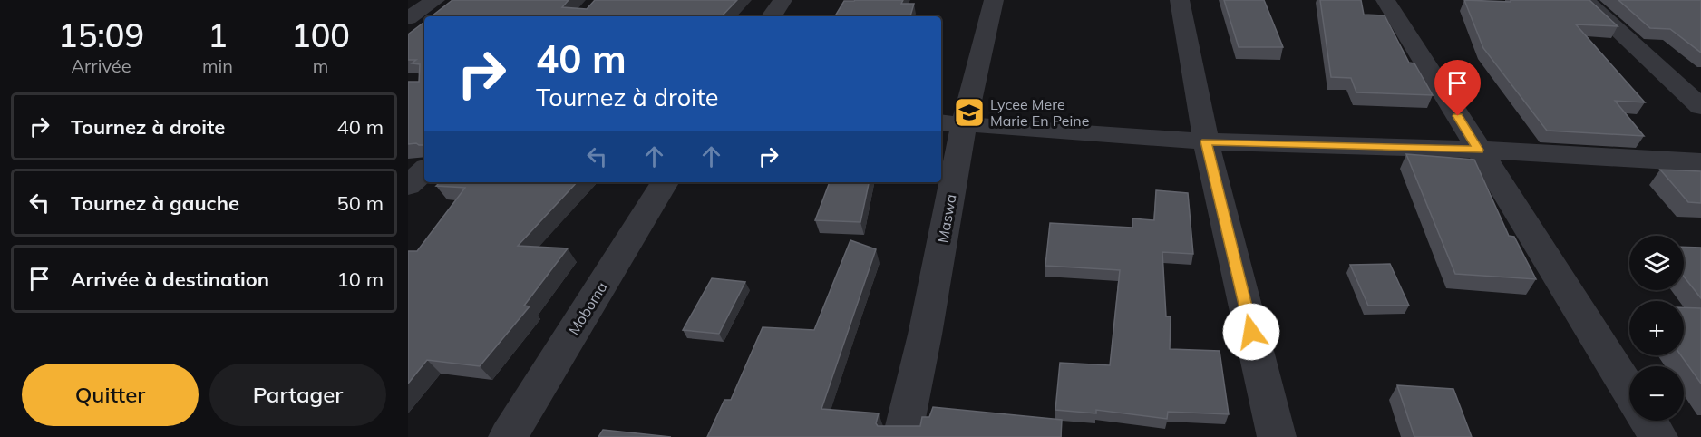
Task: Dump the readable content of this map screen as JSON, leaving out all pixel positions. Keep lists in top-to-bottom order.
{
  "streets": {
    "street": ["Maswa", "Moboma"]
  },
  "places": {
    "school or university": ["Lycee Mere Marie En Peine"]
  },
  "page": {
    "eta": [
      "15:09",
      "Arrivée",
      "1",
      "min",
      "100",
      "m"
    ],
    "turn": ["40 m", "Tournez à droite"],
    "list": [
      {
        "name": "Tournez à droite",
        "value": "40 m"
      },
      {
        "name": "Tournez à gauche",
        "value": "50 m"
      },
      {
        "name": "Arrivée à destination",
        "value": "10 m"
      }
    ],
    "map_buttons": ["+", "−"],
    "buttons": ["Quitter", "Partager"]
  }
}
